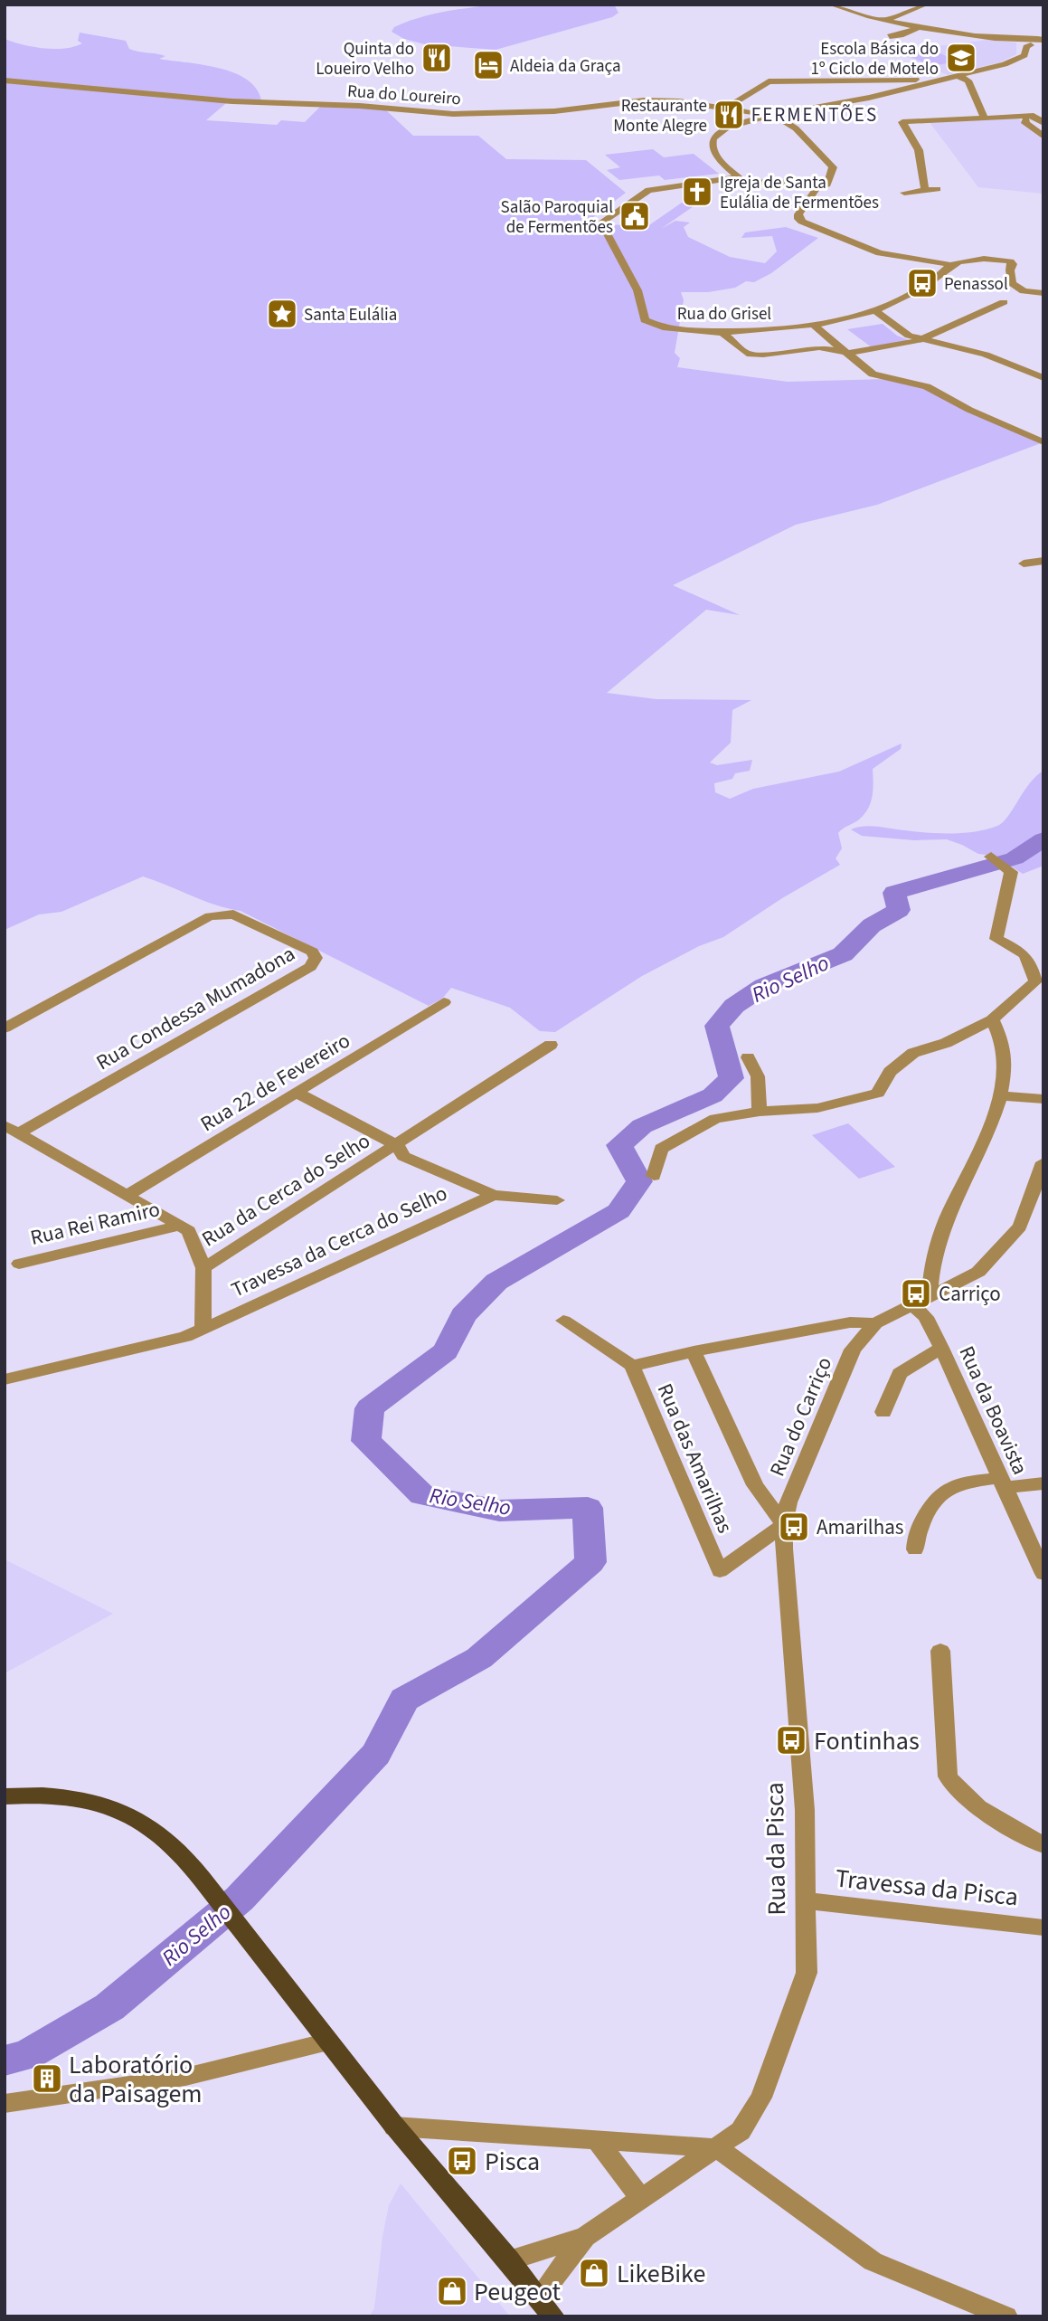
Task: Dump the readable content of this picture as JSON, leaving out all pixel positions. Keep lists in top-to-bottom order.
{
  "streets": {
    "street": [
      "Rua do Loureiro",
      "Rua do Grisel",
      "Rua Condessa Mumadona",
      "Rua 22 de Fevereiro",
      "Rua da Cerca do Selho",
      "Rua Rei Ramiro",
      "Travessa da Cerca do Selho",
      "Rua da Boavista",
      "Rua do Carriço",
      "Rua das Amarilhas",
      "Rua da Pisca",
      "Travessa da Pisca"
    ]
  },
  "crossings": [
    ["Rua da Cerca do Selho", "Travessa da Cerca do Selho"],
    ["Rua do Carriço", "Rua das Amarilhas"],
    ["Rua do Carriço", "Rua da Pisca"],
    ["Rua das Amarilhas", "Rua da Pisca"],
    ["Rua da Pisca", "Travessa da Pisca"]
  ],
  "districts": ["FERMENTÕES"],
  "water": ["Rio Selho"],
  "places": {
    "restaurant": ["Quinta do Loueiro Velho", "Restaurante Monte Alegre"],
    "school or university": ["Escola Básica do 1º Ciclo de Motelo"],
    "hotel": ["Aldeia da Graça"],
    "church": ["Igreja de Santa Eulália de Fermentões"],
    "public building": ["Salão Paroquial de Fermentões"],
    "bus stop": [
      "Penassol",
      "Carriço",
      "Amarilhas",
      "Fontinhas",
      "Pisca"
    ],
    "place": ["Santa Eulália"],
    "building": ["Laboratório da Paisagem"],
    "shop": ["LikeBike", "Peugeot"]
  }
}
